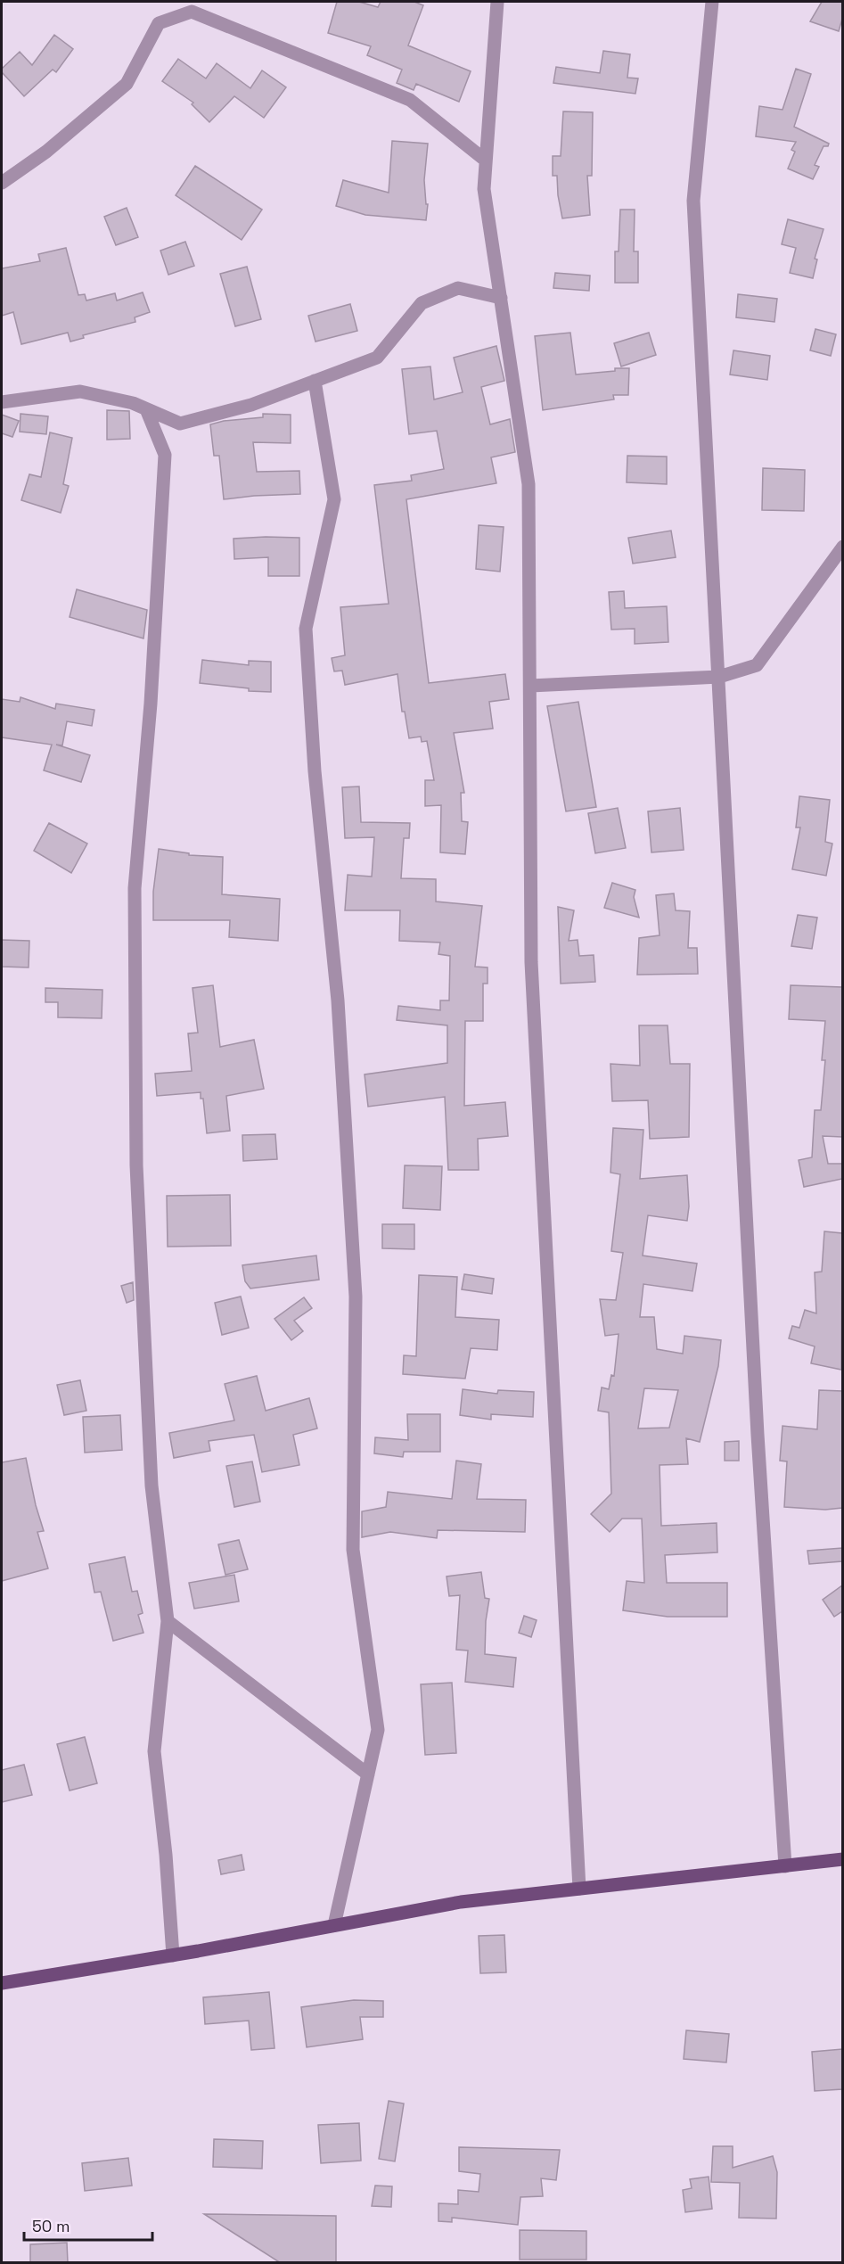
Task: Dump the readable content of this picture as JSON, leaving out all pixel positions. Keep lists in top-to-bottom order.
{
  "scale_bar": "50 m"
}
